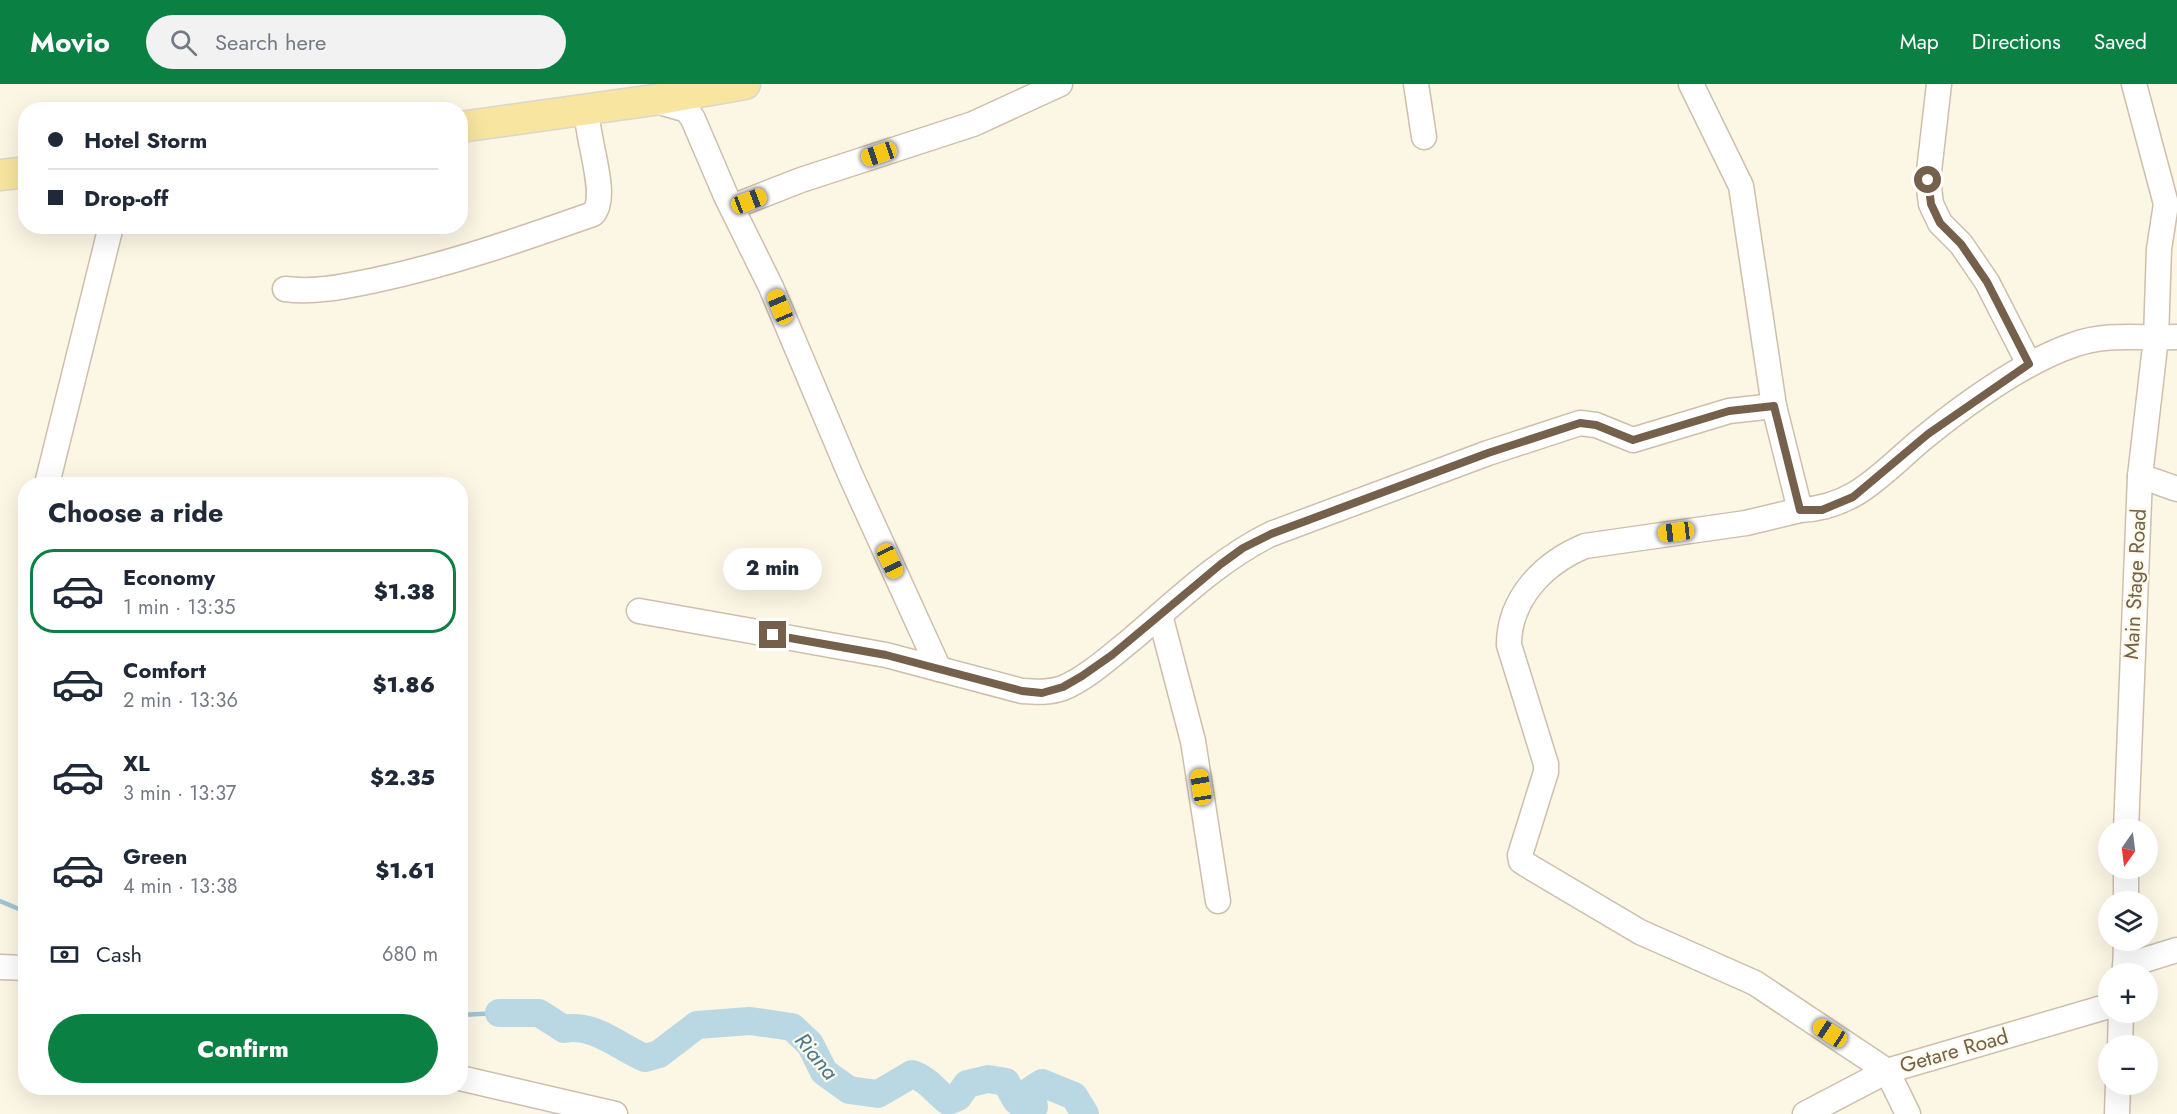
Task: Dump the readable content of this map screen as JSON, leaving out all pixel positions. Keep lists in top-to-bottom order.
{
  "streets": {
    "street": ["Main Stage Road", "Getare Road"]
  },
  "water": ["Riana"],
  "north": "bottom",
  "page": {
    "header": "Movio",
    "search": "Search here",
    "nav": ["Map", "Directions", "Saved"],
    "banner": ["Hotel Storm", "Drop-off"],
    "heading": "Choose a ride",
    "bubble": "2 min",
    "list": [
      {
        "name": "Economy",
        "note": "1 min · 13:35",
        "value": "$1.38"
      },
      {
        "name": "Comfort",
        "note": "2 min · 13:36",
        "value": "$1.86"
      },
      {
        "name": "XL",
        "note": "3 min · 13:37",
        "value": "$2.35"
      },
      {
        "name": "Green",
        "note": "4 min · 13:38",
        "value": "$1.61"
      }
    ],
    "map_buttons": ["+", "−"],
    "pay": ["Cash", "680 m"],
    "buttons": "Confirm"
  }
}
